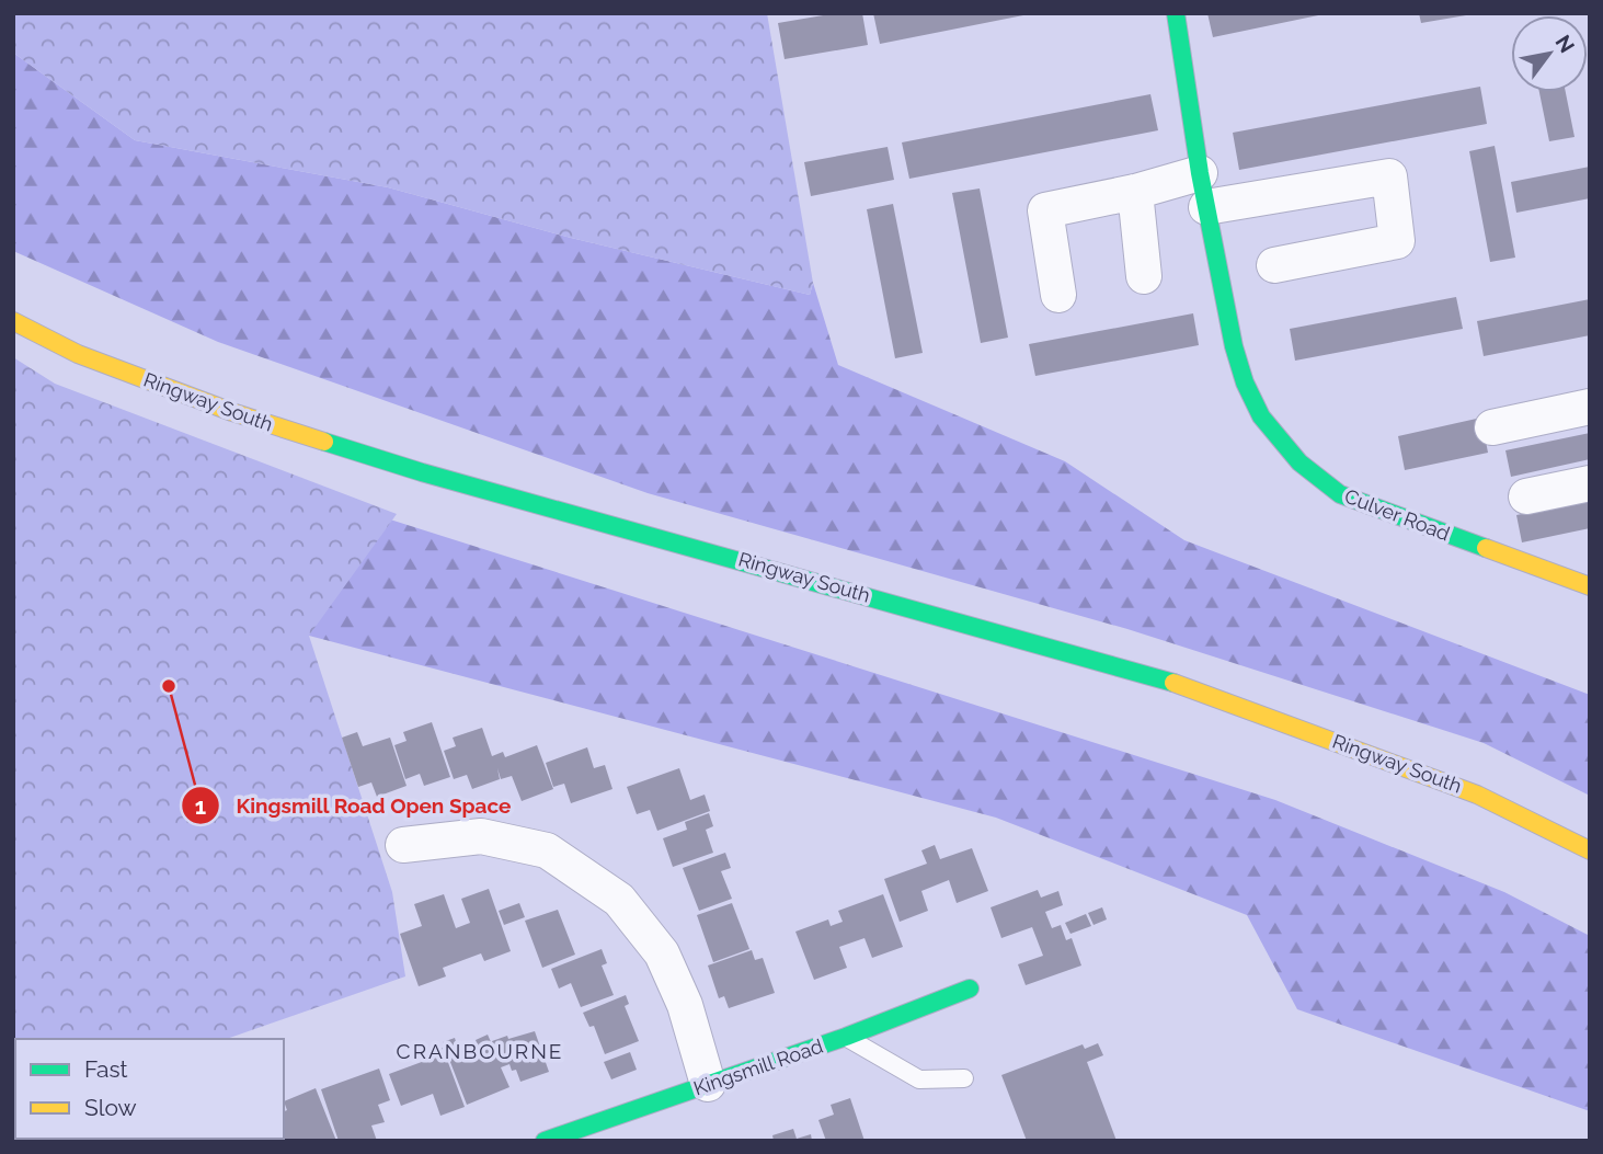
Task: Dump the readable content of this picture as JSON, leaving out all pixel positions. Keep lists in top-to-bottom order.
{
  "streets": {
    "main road": ["Ringway South", "Culver Road", "Kingsmill Road"]
  },
  "districts": ["CRANBOURNE"],
  "places": ["Kingsmill Road Open Space"],
  "legend": ["Fast", "Slow"],
  "north": "top right"
}
